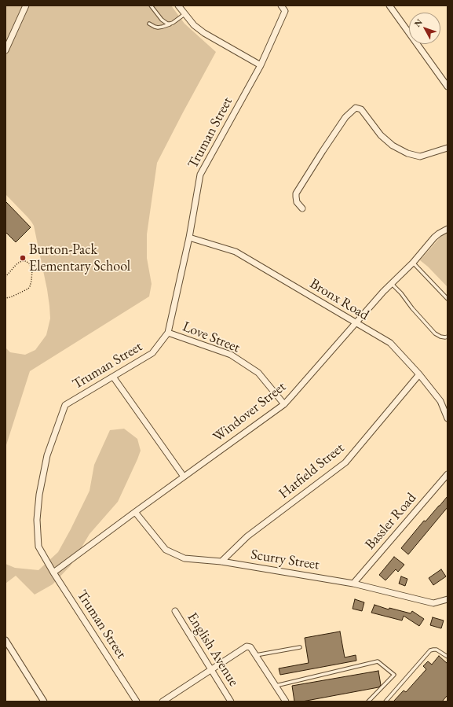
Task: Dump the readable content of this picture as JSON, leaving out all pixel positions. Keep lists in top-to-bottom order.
{
  "streets": {
    "street": [
      "Truman Street",
      "Bronx Road",
      "Love Street",
      "Windover Street",
      "Hatfield Street",
      "Bassler Road",
      "Scurry Street",
      "English Avenue"
    ]
  },
  "crossings": [
    ["Truman Street", "Bronx Road"],
    ["Truman Street", "Love Street"],
    ["Truman Street", "Windover Street"],
    ["Bronx Road", "Windover Street"],
    ["Bronx Road", "Hatfield Street"],
    ["Love Street", "Windover Street"],
    ["Windover Street", "Scurry Street"],
    ["Hatfield Street", "Scurry Street"],
    ["Bassler Road", "Scurry Street"]
  ],
  "places": ["Burton-Pack Elementary School"],
  "north": "top left"
}
